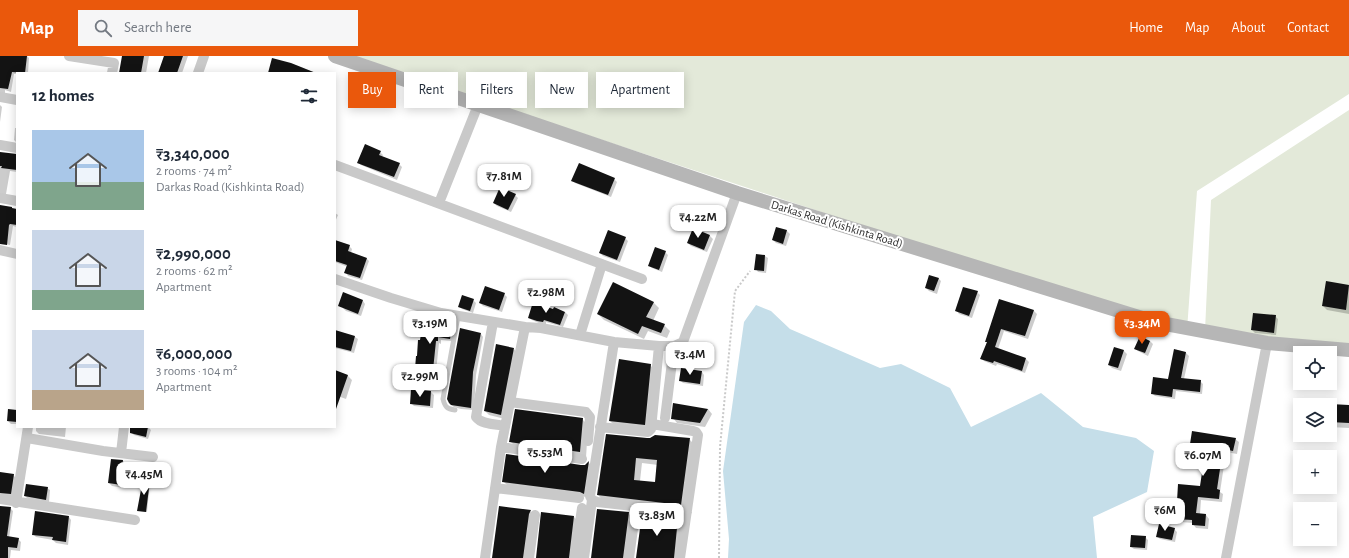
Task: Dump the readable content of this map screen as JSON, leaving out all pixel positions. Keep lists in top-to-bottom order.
{
  "streets": {
    "main road": ["Darkas Road (Kishkinta Road)"]
  },
  "page": {
    "header": "Map",
    "search": "Search here",
    "nav": [
      "Home",
      "Map",
      "About",
      "Contact"
    ],
    "chip": [
      "Buy",
      "Rent",
      "Filters",
      "New",
      "Apartment"
    ],
    "heading": "12 homes",
    "list": [
      {
        "name": "₹3,340,000",
        "note": "2 rooms · 74 m² · Darkas Road (Kishkinta Road)"
      },
      {
        "name": "₹2,990,000",
        "note": "2 rooms · 62 m² · Apartment"
      },
      {
        "name": "₹6,000,000",
        "note": "3 rooms · 104 m² · Apartment"
      }
    ],
    "price": [
      "₹7.81M",
      "₹4.22M",
      "₹2.98M",
      "₹3.19M",
      "₹3.34M",
      "₹3.4M",
      "₹2.99M",
      "₹5.53M",
      "₹6.07M",
      "₹4.45M",
      "₹6M",
      "₹3.83M"
    ],
    "map_buttons": ["+", "−"]
  }
}
